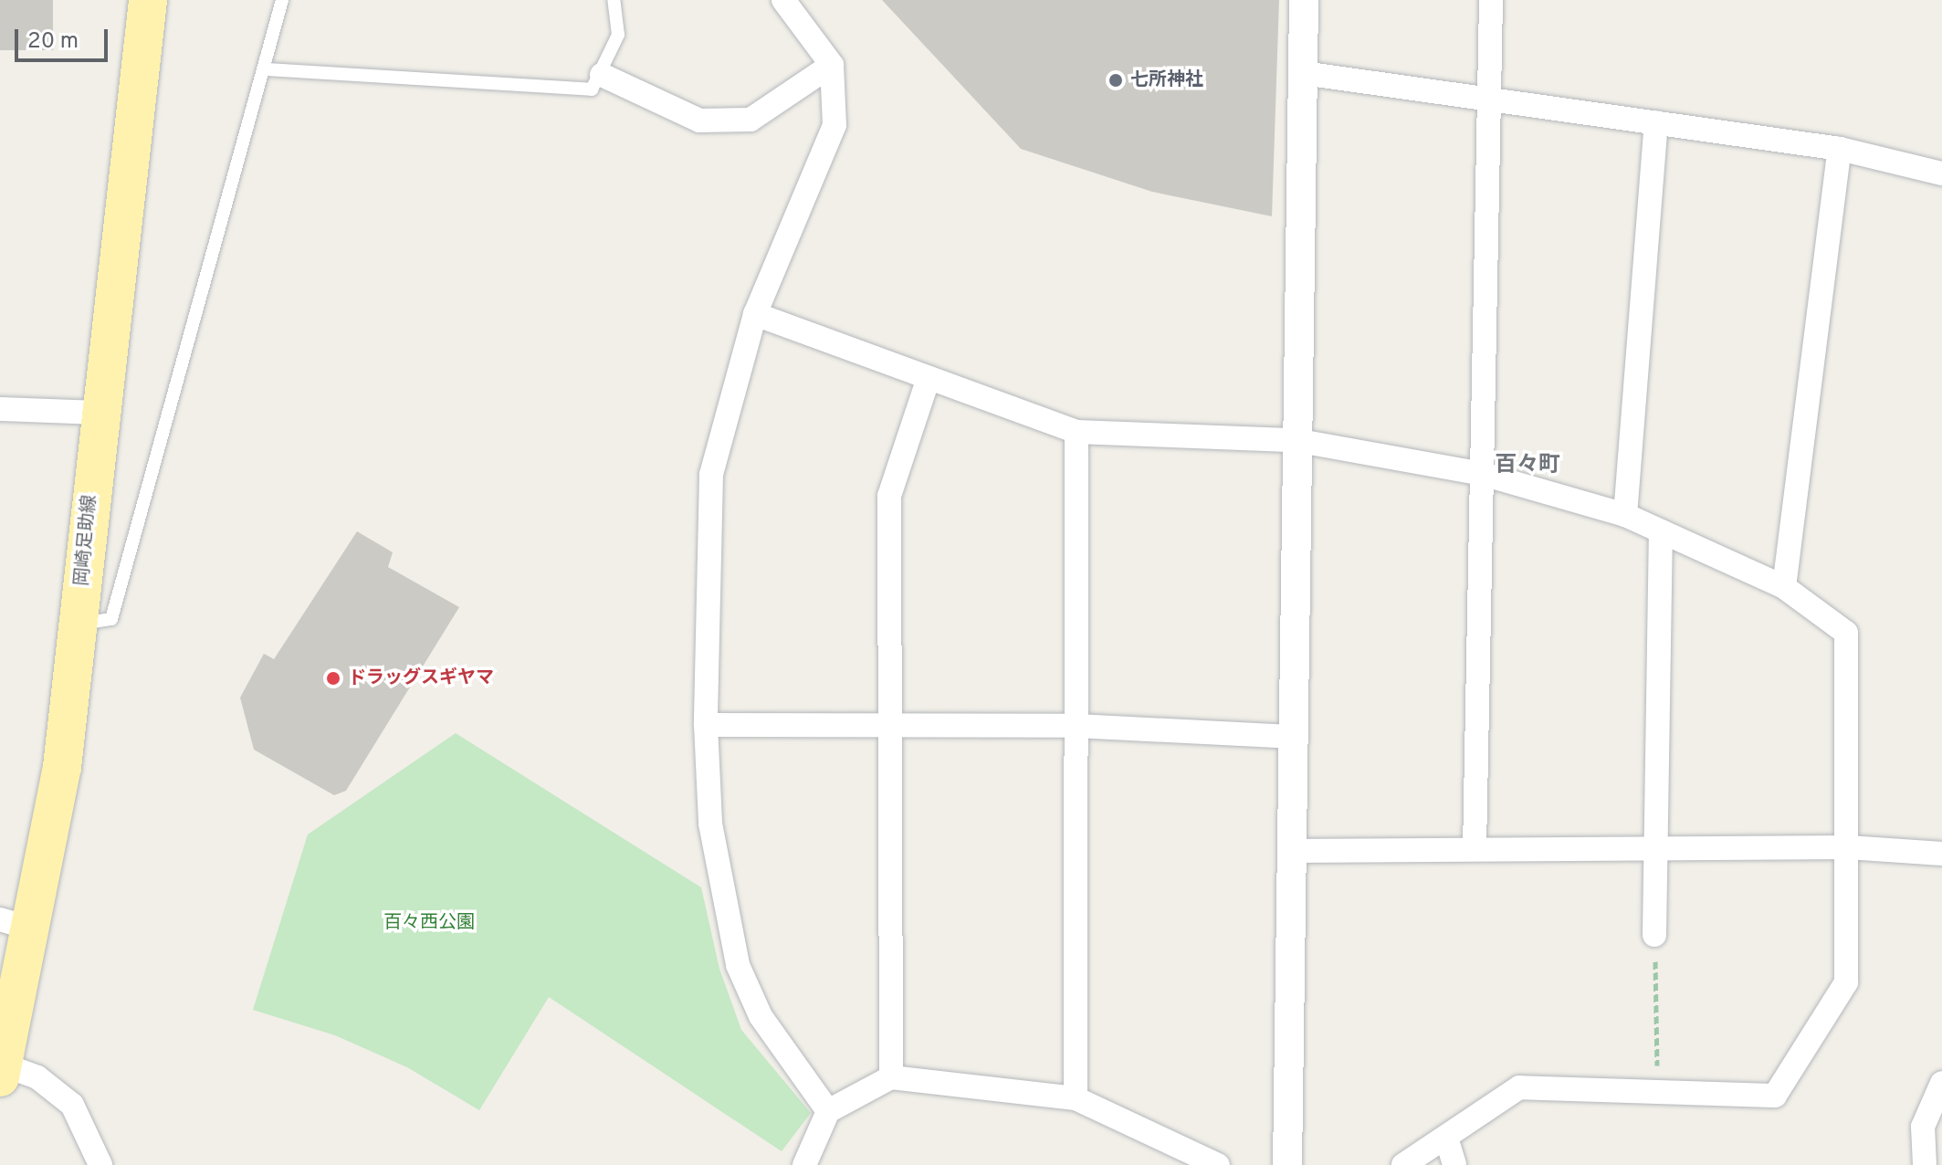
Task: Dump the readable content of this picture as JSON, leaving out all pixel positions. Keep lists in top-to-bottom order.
{
  "streets": {
    "main road": ["岡崎足助線"]
  },
  "districts": ["百々町"],
  "parks": ["百々西公園"],
  "places": ["七所神社", "ドラッグスギヤマ"],
  "scale_bar": "20 m"
}
